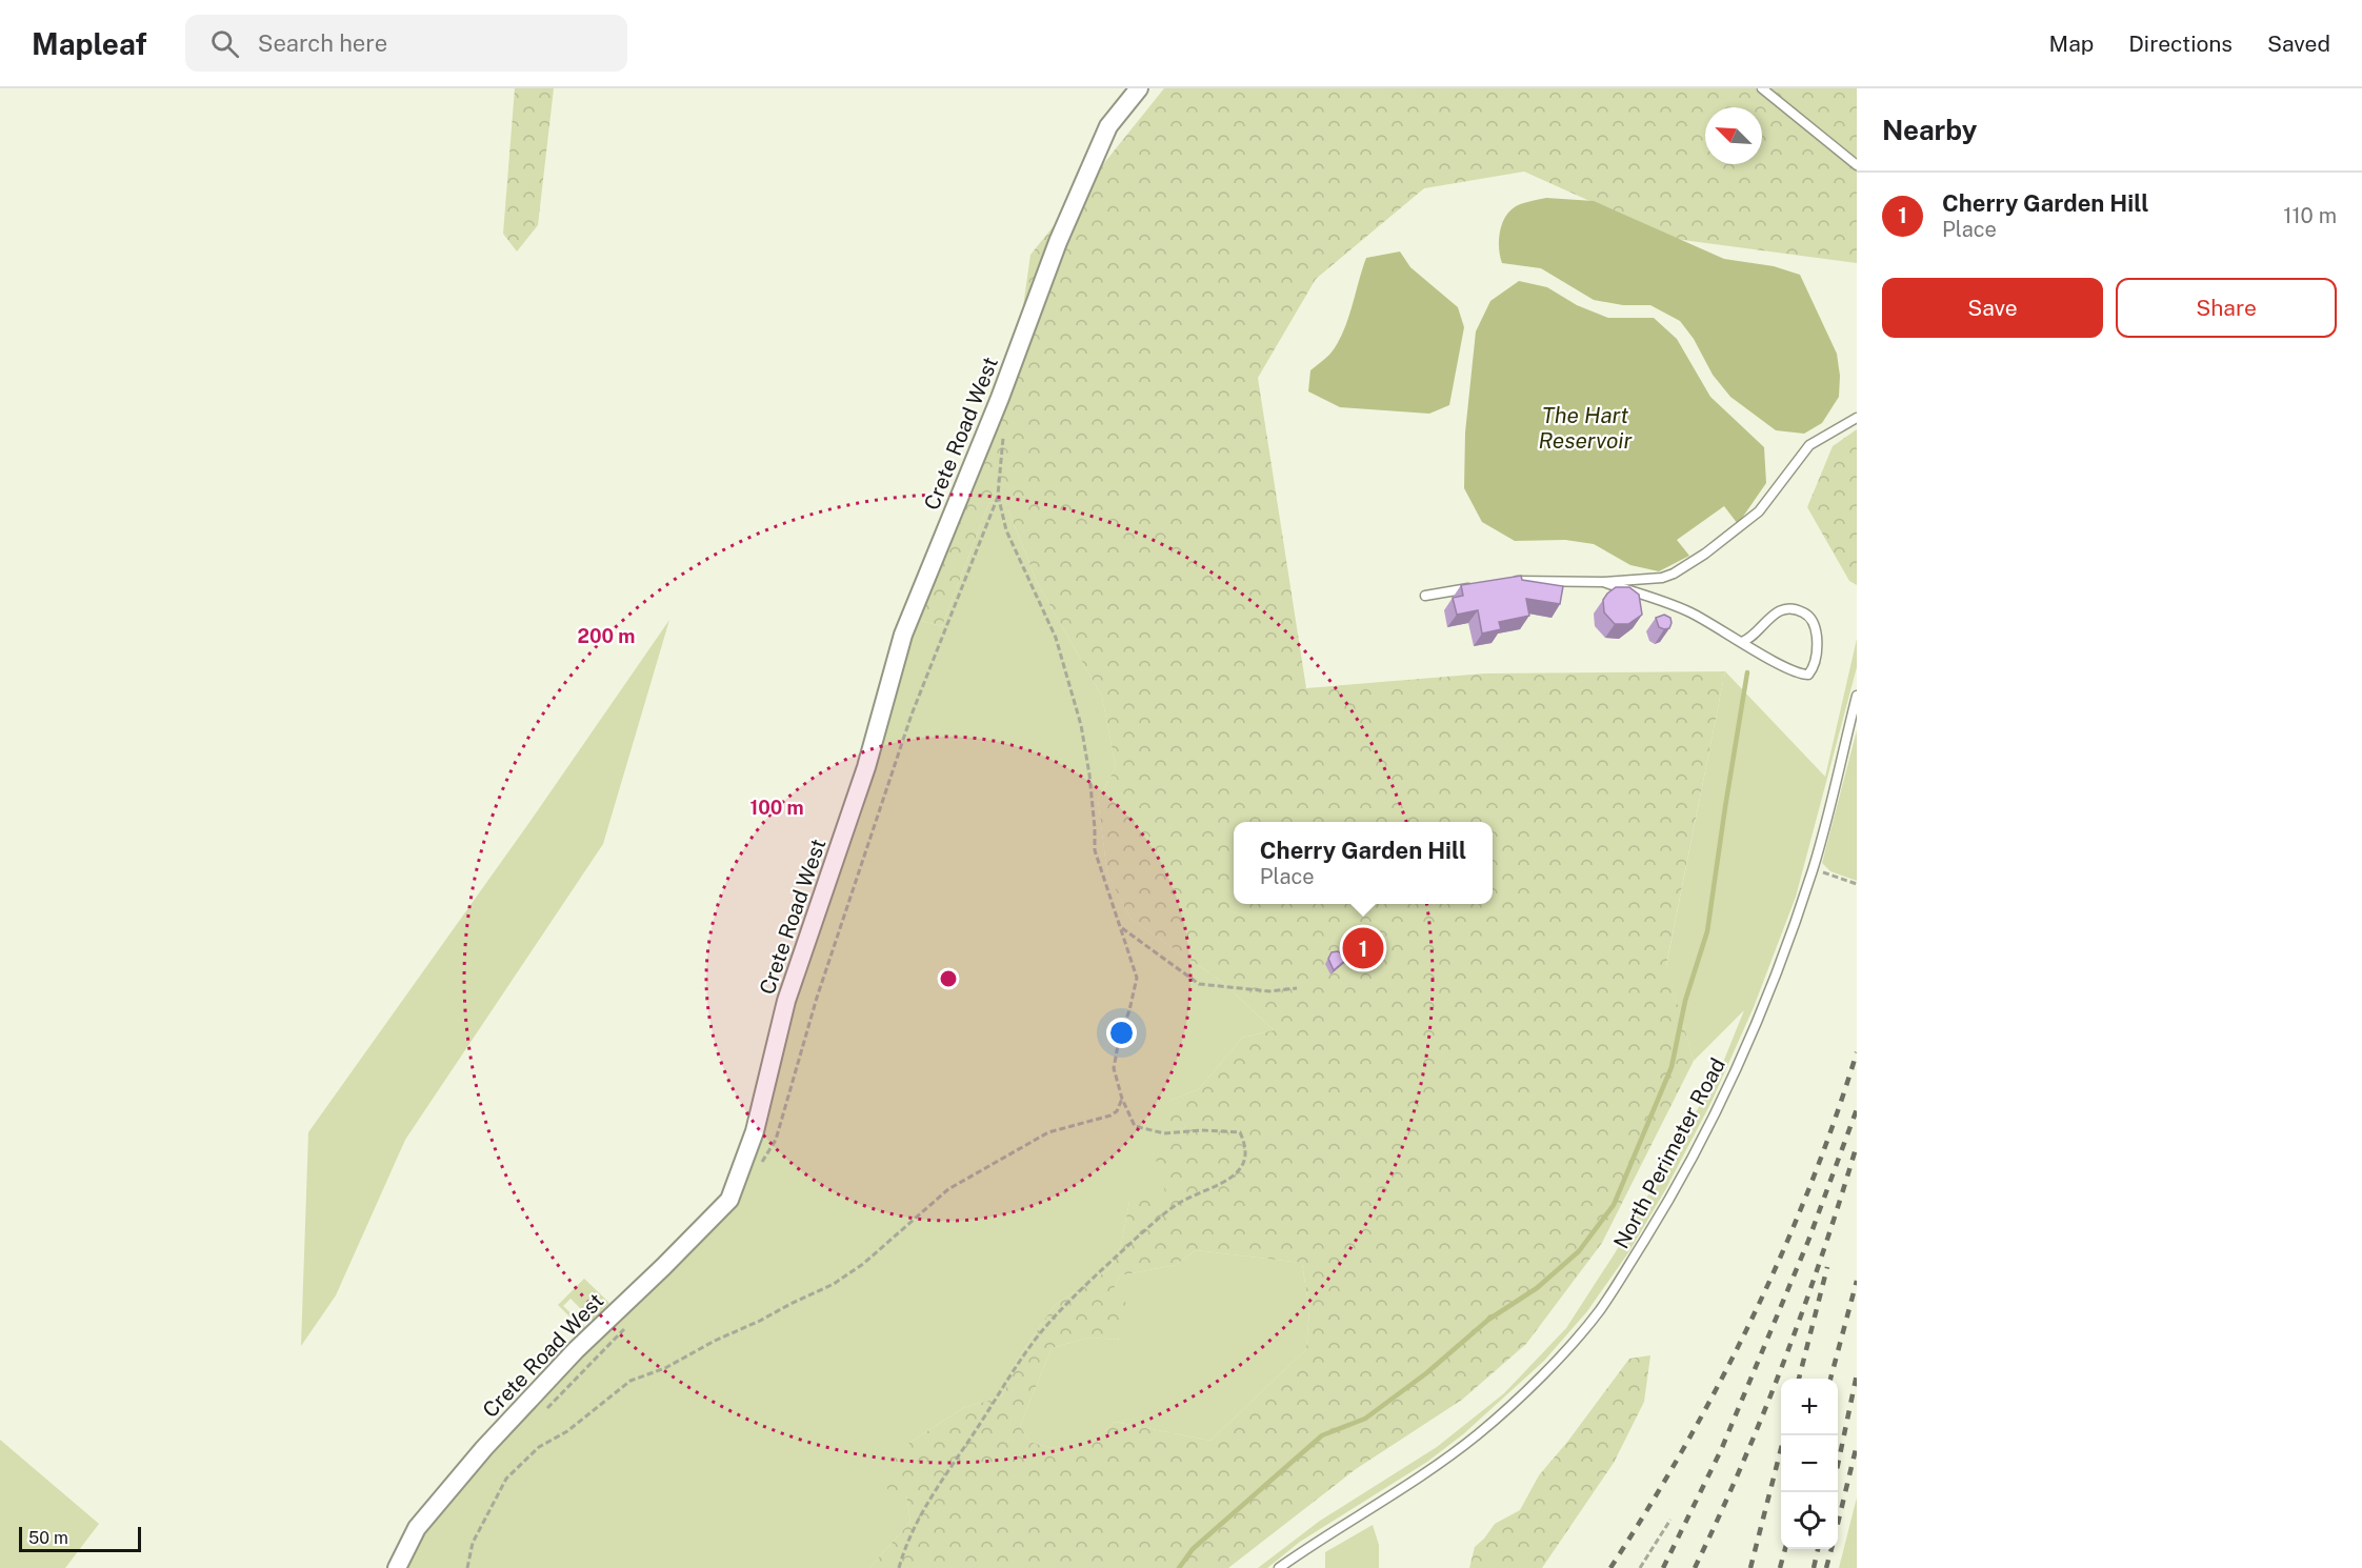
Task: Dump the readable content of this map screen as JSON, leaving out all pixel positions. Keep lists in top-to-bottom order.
{
  "streets": {
    "street": ["Crete Road West"],
    "lane": ["North Perimeter Road"]
  },
  "water": ["The Hart Reservoir"],
  "scale_bar": "50 m",
  "north": "top left",
  "page": {
    "header": "Mapleaf",
    "search": "Search here",
    "nav": ["Map", "Directions", "Saved"],
    "heading": "Nearby",
    "list": [
      {
        "mark": "1",
        "name": "Cherry Garden Hill",
        "note": "Place",
        "value": "110 m"
      }
    ],
    "buttons": ["Save", "Share"],
    "popup": ["Cherry Garden Hill", "Place"],
    "pins": "1",
    "map_buttons": ["+", "−"],
    "scale": "50 m"
  },
  "rings": ["200 m", "100 m"]
}
